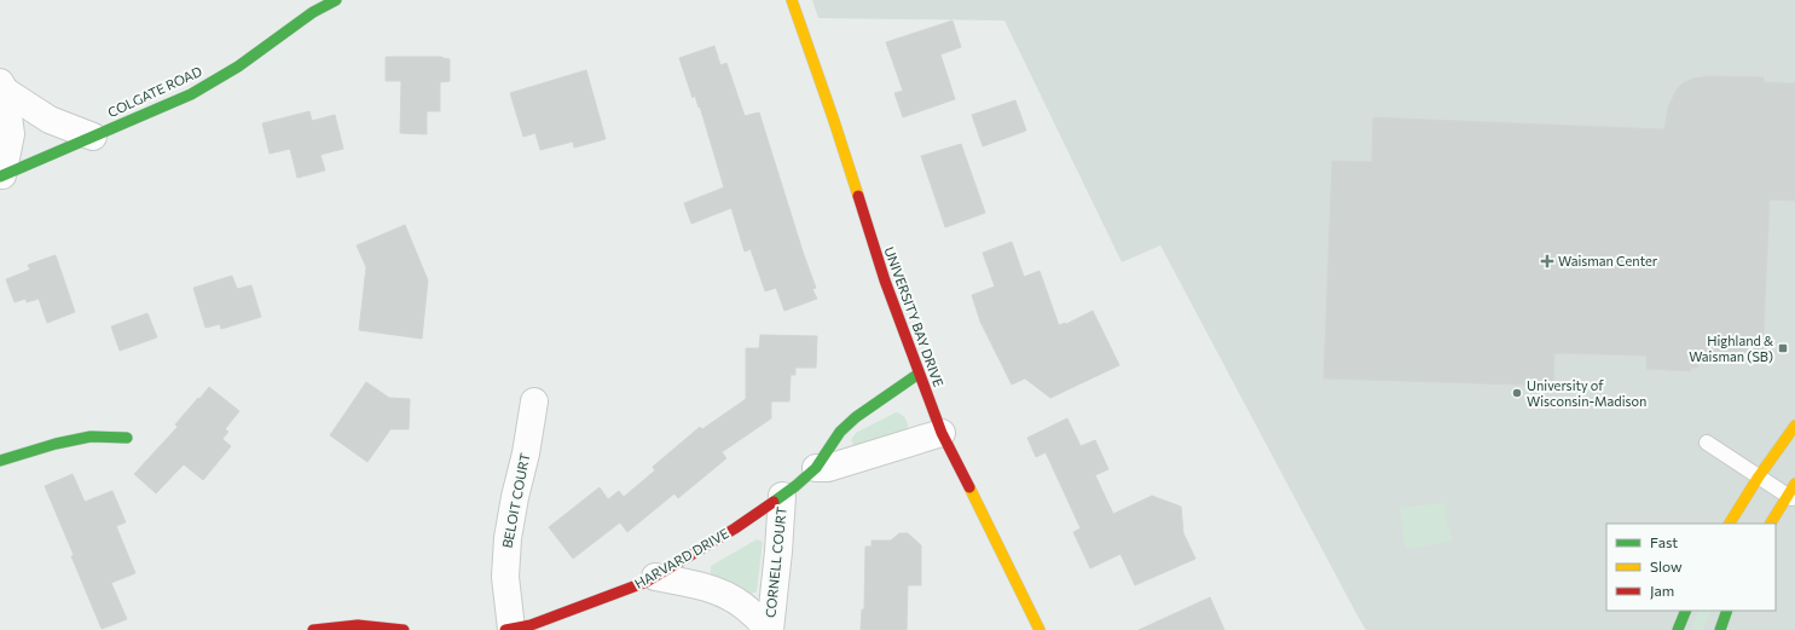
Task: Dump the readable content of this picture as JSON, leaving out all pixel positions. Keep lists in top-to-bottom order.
{
  "streets": {
    "street": [
      "COLGATE ROAD",
      "UNIVERSITY BAY DRIVE",
      "BELOIT COURT",
      "HARVARD DRIVE",
      "CORNELL COURT"
    ]
  },
  "crossings": [
    ["UNIVERSITY BAY DRIVE", "HARVARD DRIVE"],
    ["BELOIT COURT", "HARVARD DRIVE"],
    ["HARVARD DRIVE", "CORNELL COURT"]
  ],
  "places": {
    "health": ["Waisman Center"],
    "transit": ["Highland & Waisman (SB)"],
    "other": ["University of Wisconsin-Madison"]
  },
  "legend": ["Fast", "Slow", "Jam"]
}
